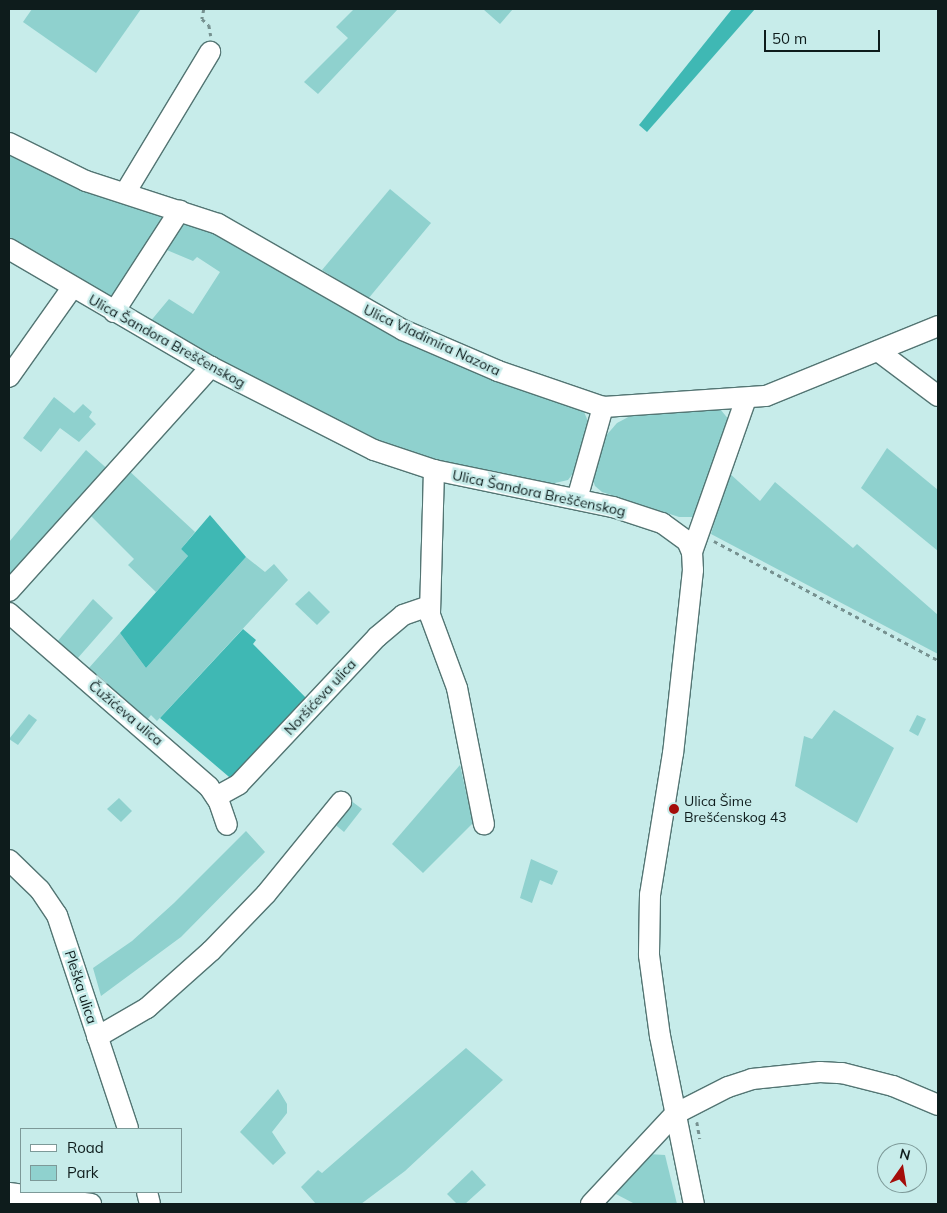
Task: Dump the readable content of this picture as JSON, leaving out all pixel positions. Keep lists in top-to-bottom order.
{
  "streets": {
    "street": [
      "Ulica Vladimira Nazora",
      "Ulica Šandora Breščenskog",
      "Noršićeva ulica",
      "Čužićeva ulica",
      "Pleška ulica"
    ]
  },
  "crossings": [
    ["Noršićeva ulica", "Čužićeva ulica"]
  ],
  "places": ["Ulica Šime Brešćenskog 43"],
  "legend": ["Road", "Park"],
  "scale_bar": "50 m",
  "north": "top"
}
